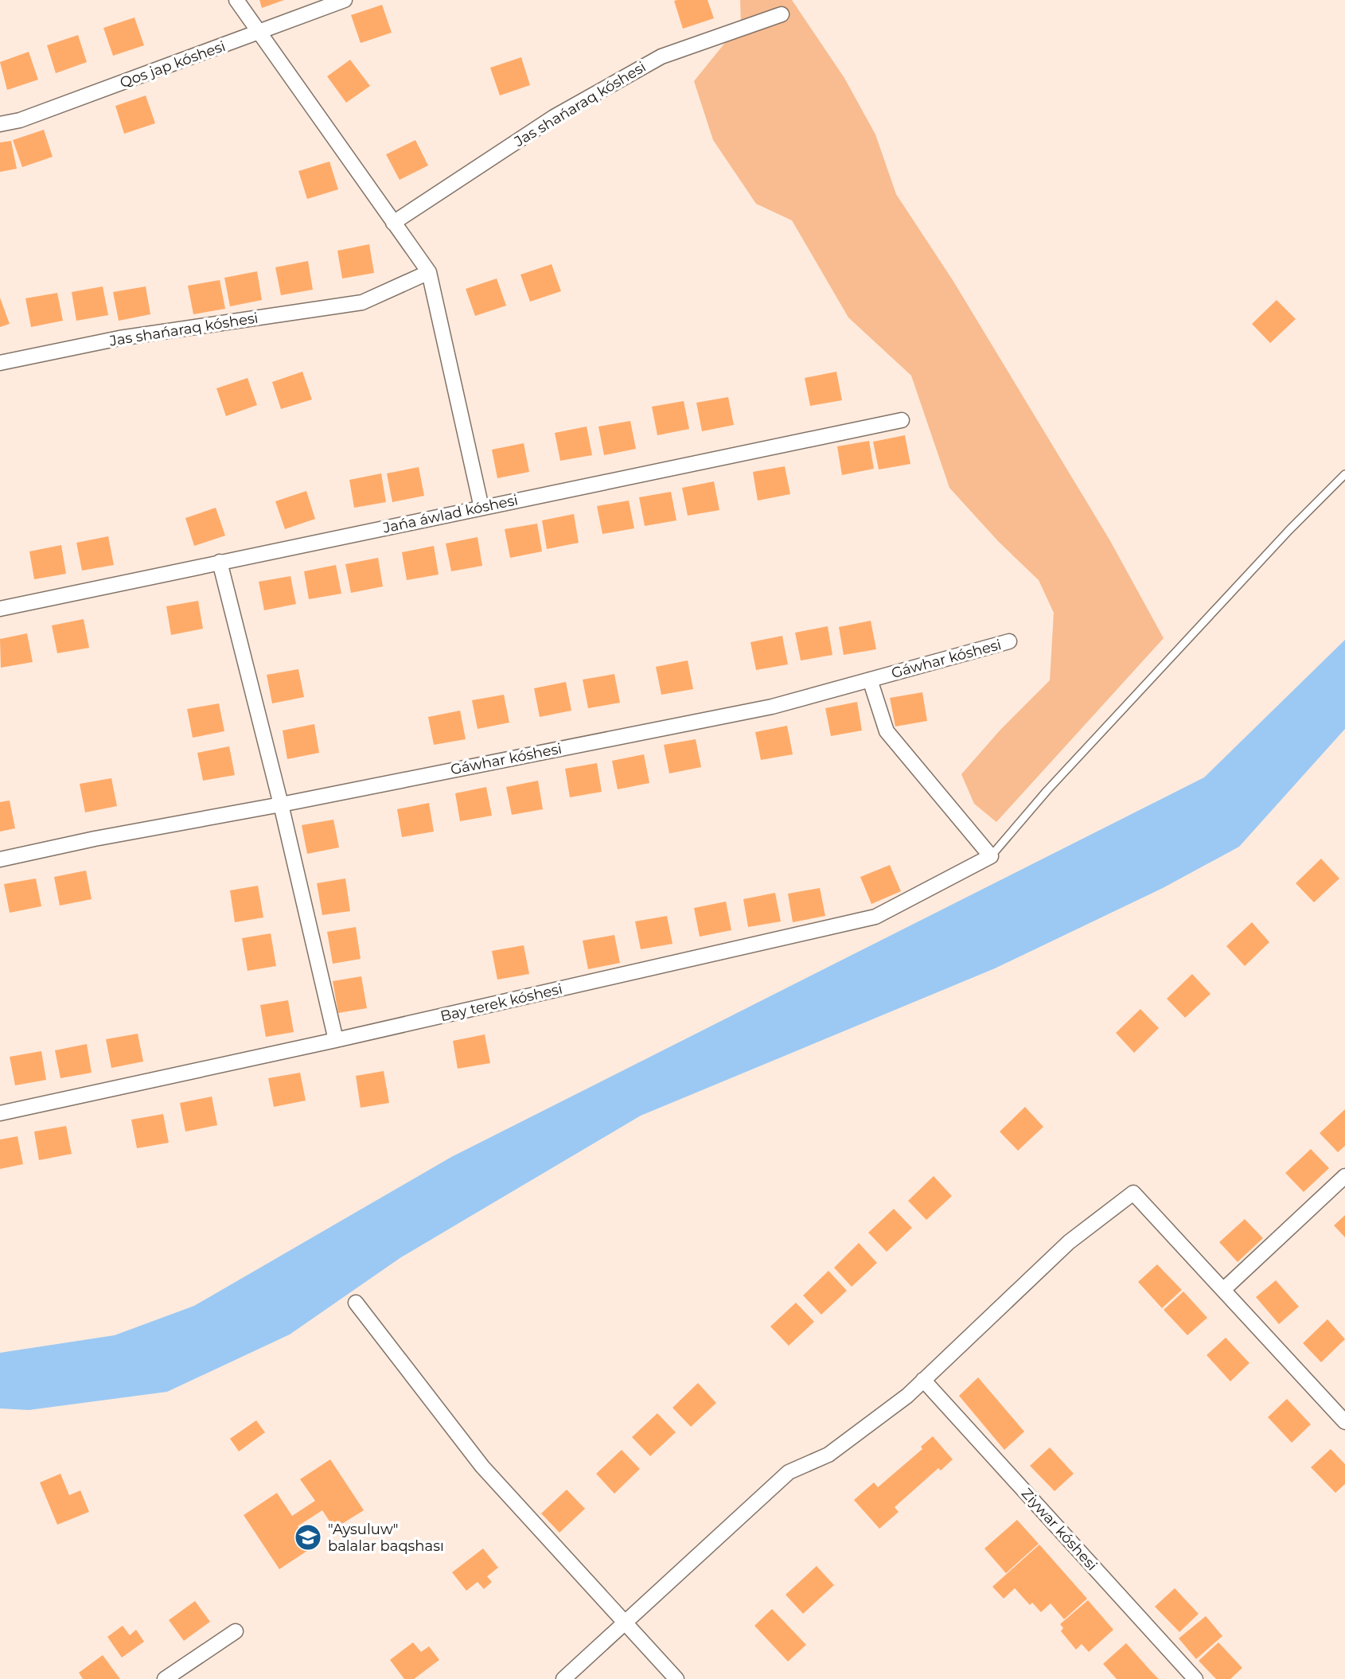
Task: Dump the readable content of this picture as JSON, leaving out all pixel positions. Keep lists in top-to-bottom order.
{
  "streets": {
    "street": [
      "Qos jap kóshesi",
      "Jas shańaraq kóshesi",
      "Jańa áwlad kóshesi",
      "Gáwhar kóshesi",
      "Bay terek kóshesi",
      "Ziywar kóshesi"
    ]
  },
  "places": {
    "school or university": ["\"Aysuluw\" balalar baqshası"]
  }
}
